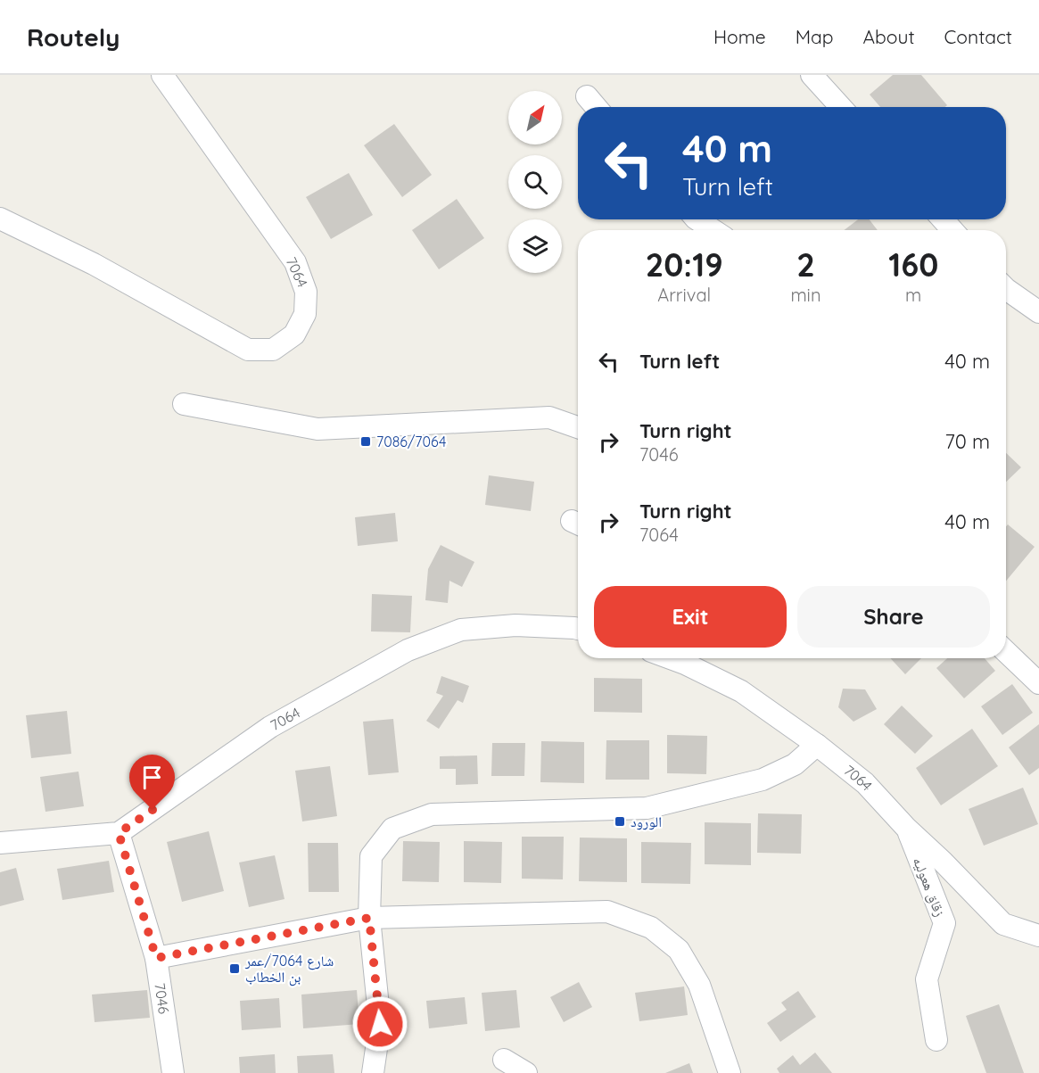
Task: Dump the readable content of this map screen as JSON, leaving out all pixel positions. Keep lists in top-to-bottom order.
{
  "streets": {
    "street": ["7064", "زقاق هعوليه", "7046"]
  },
  "crossings": [
    ["7064", "زقاق هعوليه"],
    ["7064", "7046"]
  ],
  "places": {
    "transit": ["7086/7064", "الورود", "شارع 7064/عمر بن الخطاب"]
  },
  "north": "top right",
  "page": {
    "header": "Routely",
    "nav": [
      "Home",
      "Map",
      "About",
      "Contact"
    ],
    "turn": ["40 m", "Turn left"],
    "eta": [
      "20:19",
      "Arrival",
      "2",
      "min",
      "160",
      "m"
    ],
    "list": [
      {
        "name": "Turn left",
        "value": "40 m"
      },
      {
        "name": "Turn right",
        "note": "7046",
        "value": "70 m"
      },
      {
        "name": "Turn right",
        "note": "7064",
        "value": "40 m"
      }
    ],
    "buttons": ["Exit", "Share"]
  }
}
